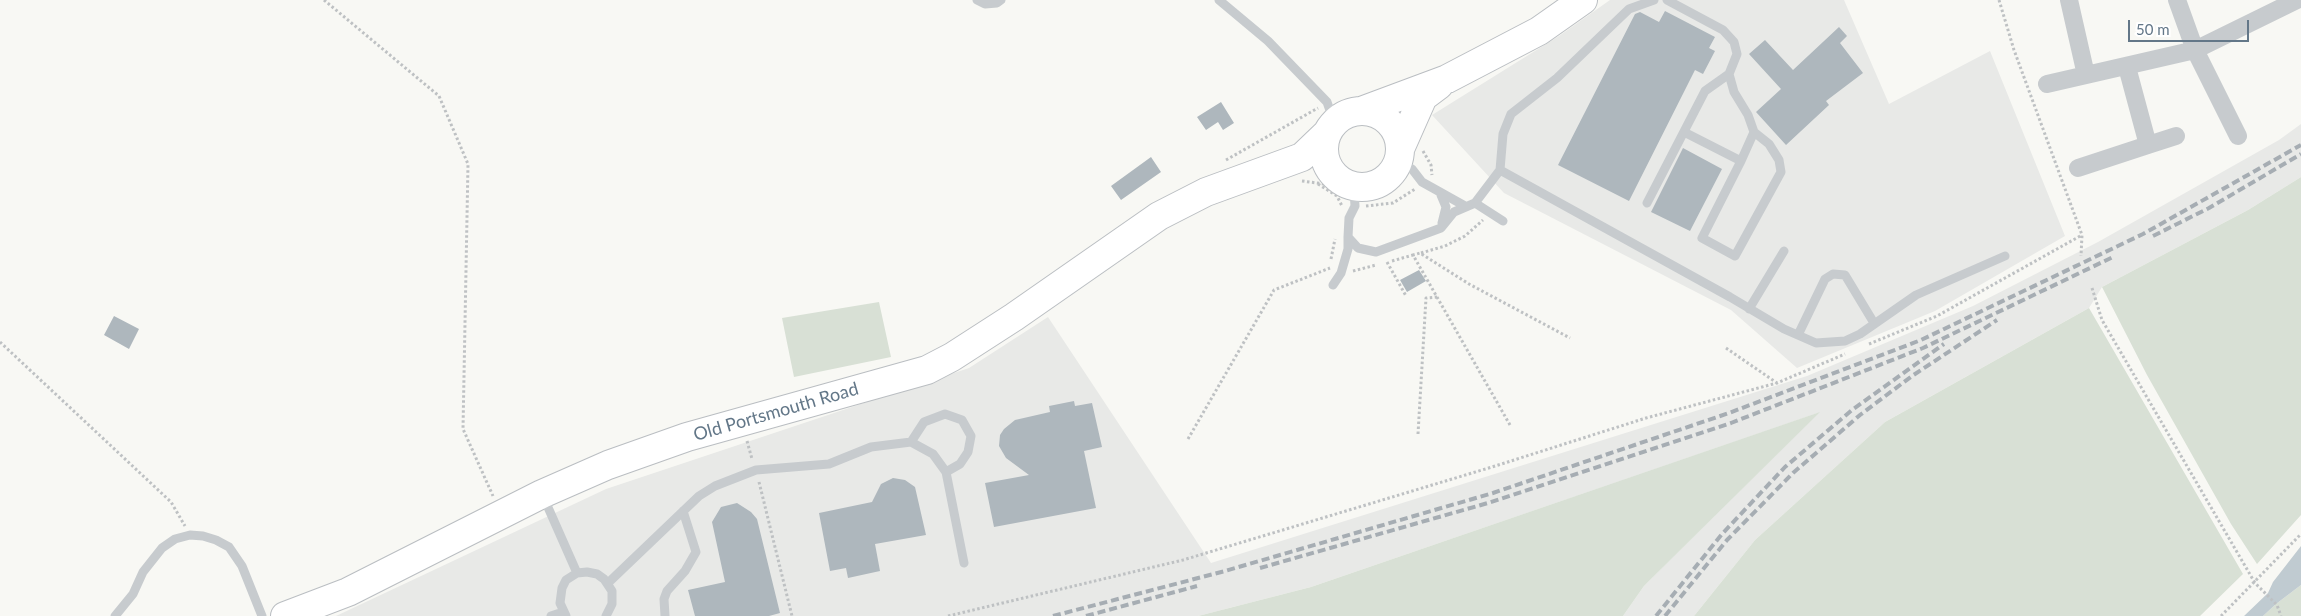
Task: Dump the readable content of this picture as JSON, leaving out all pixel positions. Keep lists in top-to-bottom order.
{
  "streets": {
    "main road": ["Old Portsmouth Road"]
  },
  "scale_bar": "50 m"
}
